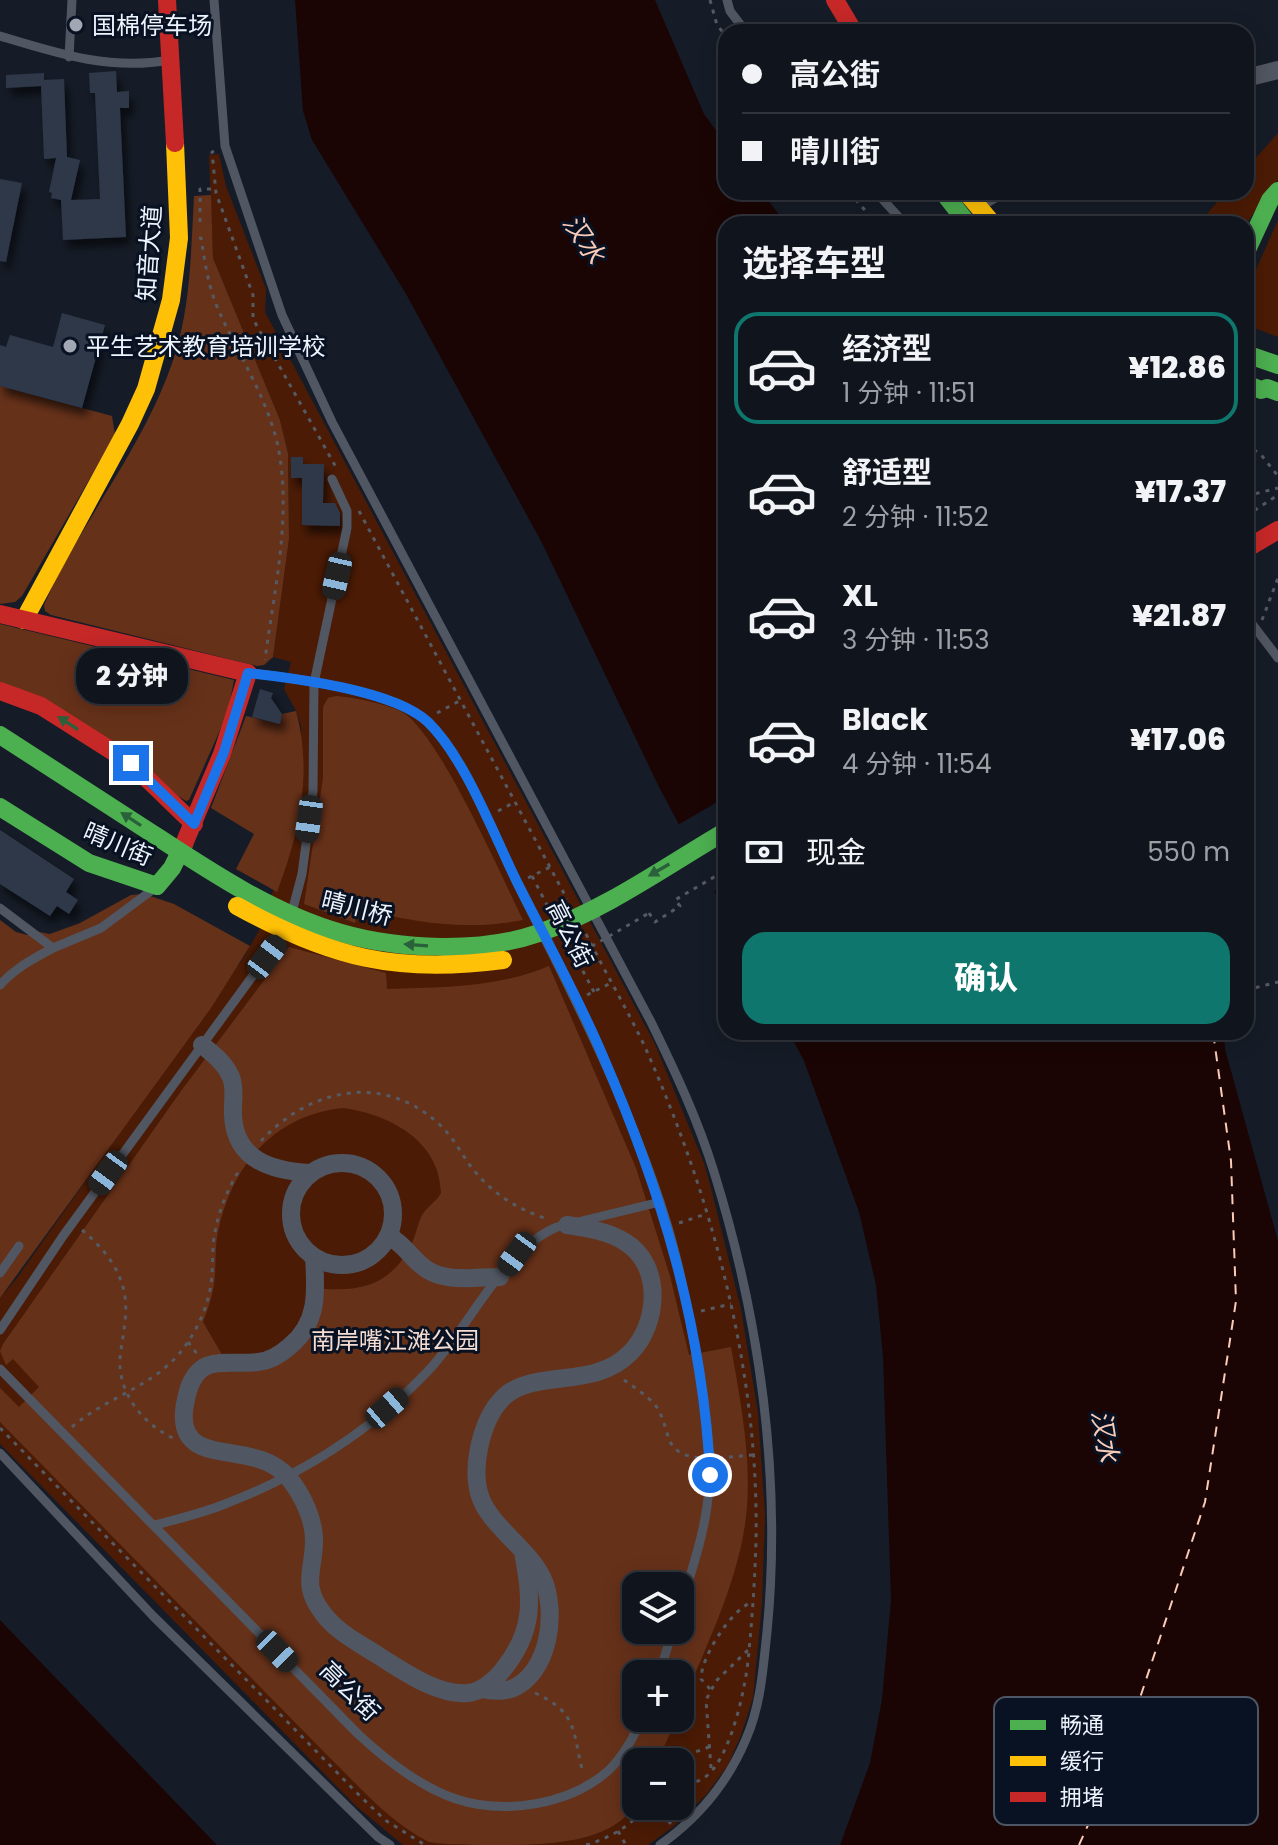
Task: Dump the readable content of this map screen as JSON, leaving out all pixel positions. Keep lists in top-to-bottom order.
{
  "streets": {
    "main road": [
      "知音大道",
      "晴川街",
      "晴川桥",
      "高公街"
    ]
  },
  "crossings": [
    ["知音大道", "高公街"],
    ["晴川街", "高公街"]
  ],
  "water": ["汉水"],
  "parks": ["南岸嘴江滩公园"],
  "places": ["国棉停车场", "平生艺术教育培训学校"],
  "legend": ["畅通", "缓行", "拥堵"],
  "page": {
    "banner": ["高公街", "晴川街"],
    "heading": "选择车型",
    "list": [
      {
        "name": "经济型",
        "note": "1 分钟 · 11:51",
        "value": "¥12.86"
      },
      {
        "name": "舒适型",
        "note": "2 分钟 · 11:52",
        "value": "¥17.37"
      },
      {
        "name": "XL",
        "note": "3 分钟 · 11:53",
        "value": "¥21.87"
      },
      {
        "name": "Black",
        "note": "4 分钟 · 11:54",
        "value": "¥17.06"
      }
    ],
    "bubble": "2 分钟",
    "pay": ["现金", "550 m"],
    "buttons": "确认",
    "map_buttons": ["+", "−"]
  }
}
